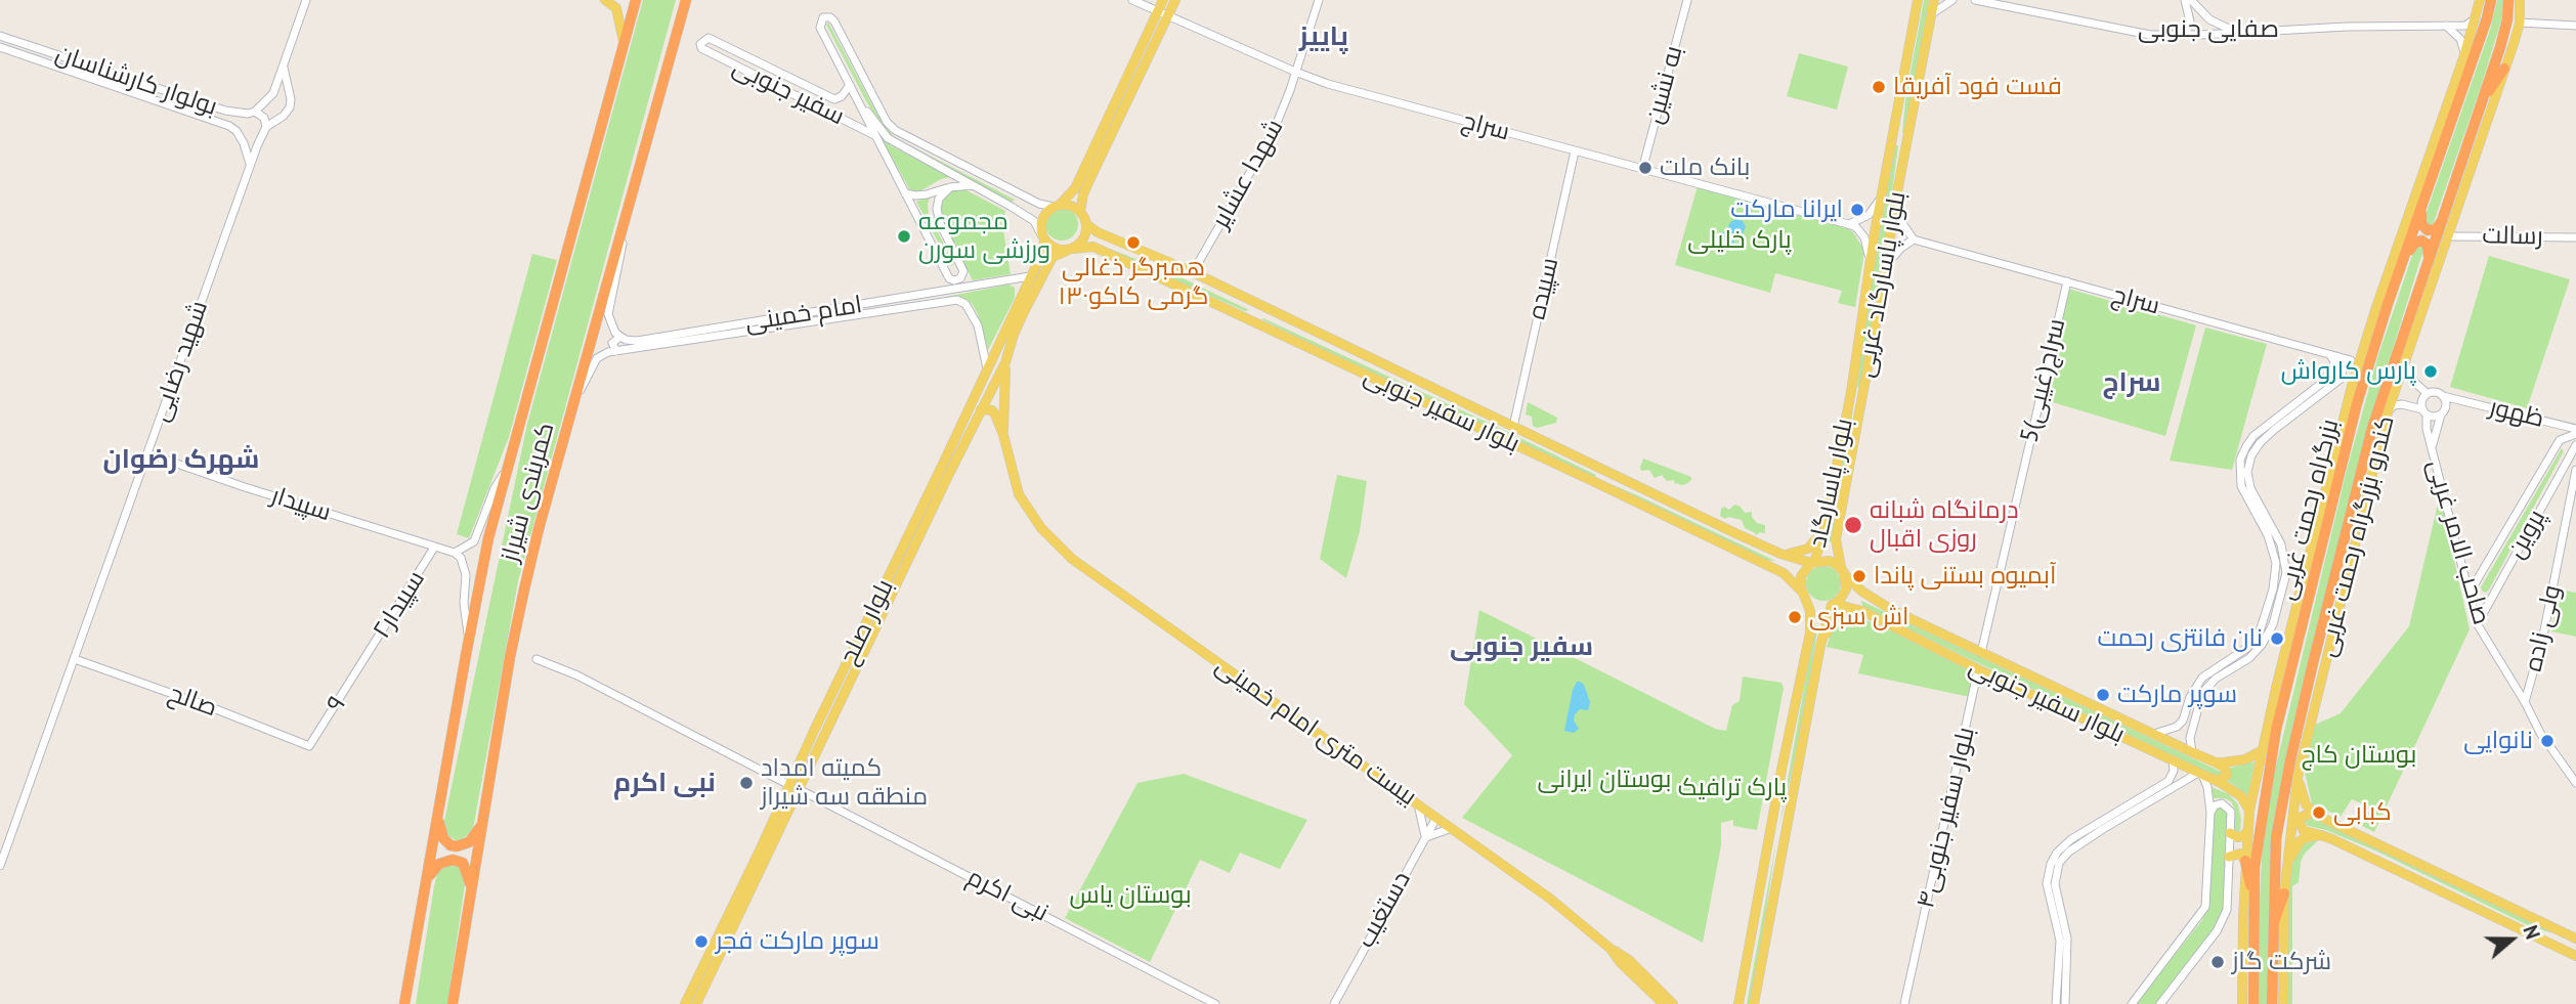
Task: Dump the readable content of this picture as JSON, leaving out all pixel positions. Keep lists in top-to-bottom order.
{
  "streets": {
    "highway": ["کمربندی شیراز", "بزرگراه رحمت غربی"],
    "main road": [
      "بلوار پاسارگاد غربی",
      "بلوار سفیر جنوبی",
      "بلوار پاسارگاد",
      "کندرو بزرگراه رحمت غربی",
      "بلوار صلح",
      "بیست متری امام خمینی"
    ],
    "street": [
      "صفایی جنوبی",
      "بولوار کارشناسان",
      "به نشین",
      "سفیر جنوبی",
      "سراج",
      "شهدا عشایر",
      "رسالت",
      "سپیده",
      "امام خمینی",
      "شهید رضایی",
      "5سراج(غیبی)",
      "ظهور",
      "سپیدار",
      "پروین",
      "صاحب الامر غربی",
      "سپیدار۲",
      "ولی زاده",
      "صالح",
      "۹",
      "بلوار سفیر جنوبی۴",
      "نبی اکرم",
      "دستغیب"
    ]
  },
  "crossings": [
    ["صفایی جنوبی", "کندرو بزرگراه رحمت غربی"],
    ["بولوار کارشناسان", "شهید رضایی"],
    ["به نشین", "سراج"],
    ["سفیر جنوبی", "بلوار سفیر جنوبی"],
    ["سفیر جنوبی", "بلوار صلح"],
    ["سراج", "شهدا عشایر"],
    ["سراج", "سپیده"],
    ["سراج", "5سراج(غیبی)"],
    ["سراج", "کندرو بزرگراه رحمت غربی"],
    ["شهدا عشایر", "بلوار سفیر جنوبی"],
    ["رسالت", "کندرو بزرگراه رحمت غربی"],
    ["بلوار پاسارگاد غربی", "بلوار سفیر جنوبی"],
    ["بلوار پاسارگاد غربی", "بلوار پاسارگاد"],
    ["سپیده", "بلوار سفیر جنوبی"],
    ["امام خمینی", "بلوار صلح"],
    ["شهید رضایی", "سپیدار"],
    ["شهید رضایی", "صالح"],
    ["5سراج(غیبی)", "بلوار سفیر جنوبی"],
    ["بلوار سفیر جنوبی", "بلوار پاسارگاد"],
    ["بلوار سفیر جنوبی", "کندرو بزرگراه رحمت غربی"],
    ["بلوار سفیر جنوبی", "بلوار صلح"],
    ["بلوار سفیر جنوبی", "بلوار سفیر جنوبی۴"],
    ["ظهور", "صاحب الامر غربی"],
    ["سپیدار", "سپیدار۲"],
    ["پروین", "صاحب الامر غربی"],
    ["صاحب الامر غربی", "ولی زاده"],
    ["سپیدار۲", "۹"],
    ["بلوار صلح", "نبی اکرم"],
    ["صالح", "۹"],
    ["بیست متری امام خمینی", "دستغیب"]
  ],
  "districts": [
    "پاییز",
    "سراج",
    "شهرک رضوان",
    "سفیر جنوبی",
    "نبی اکرم"
  ],
  "parks": [
    "پارک خلیلی",
    "بوستان کاج",
    "بوستان ایرانی",
    "پارک ترافیک",
    "بوستان یاس"
  ],
  "places": [
    "فست فود آفریقا",
    "بانک ملت",
    "ایرانا مارکت",
    "مجموعه ورزشی سورن",
    "همبرگر ذغالی ۱۳۰گرمی کاکو",
    "پارس کارواش",
    "درمانگاه شبانه روزی اقبال",
    "آبمیوه بستنی پاندا",
    "اش سبزی",
    "نان فانتزی رحمت",
    "سوپر مارکت",
    "نانوایی",
    "کمیته امداد منطقه سه شیراز",
    "کبابی",
    "سوپر مارکت فجر",
    "شرکت گاز"
  ],
  "north": "right"
}
